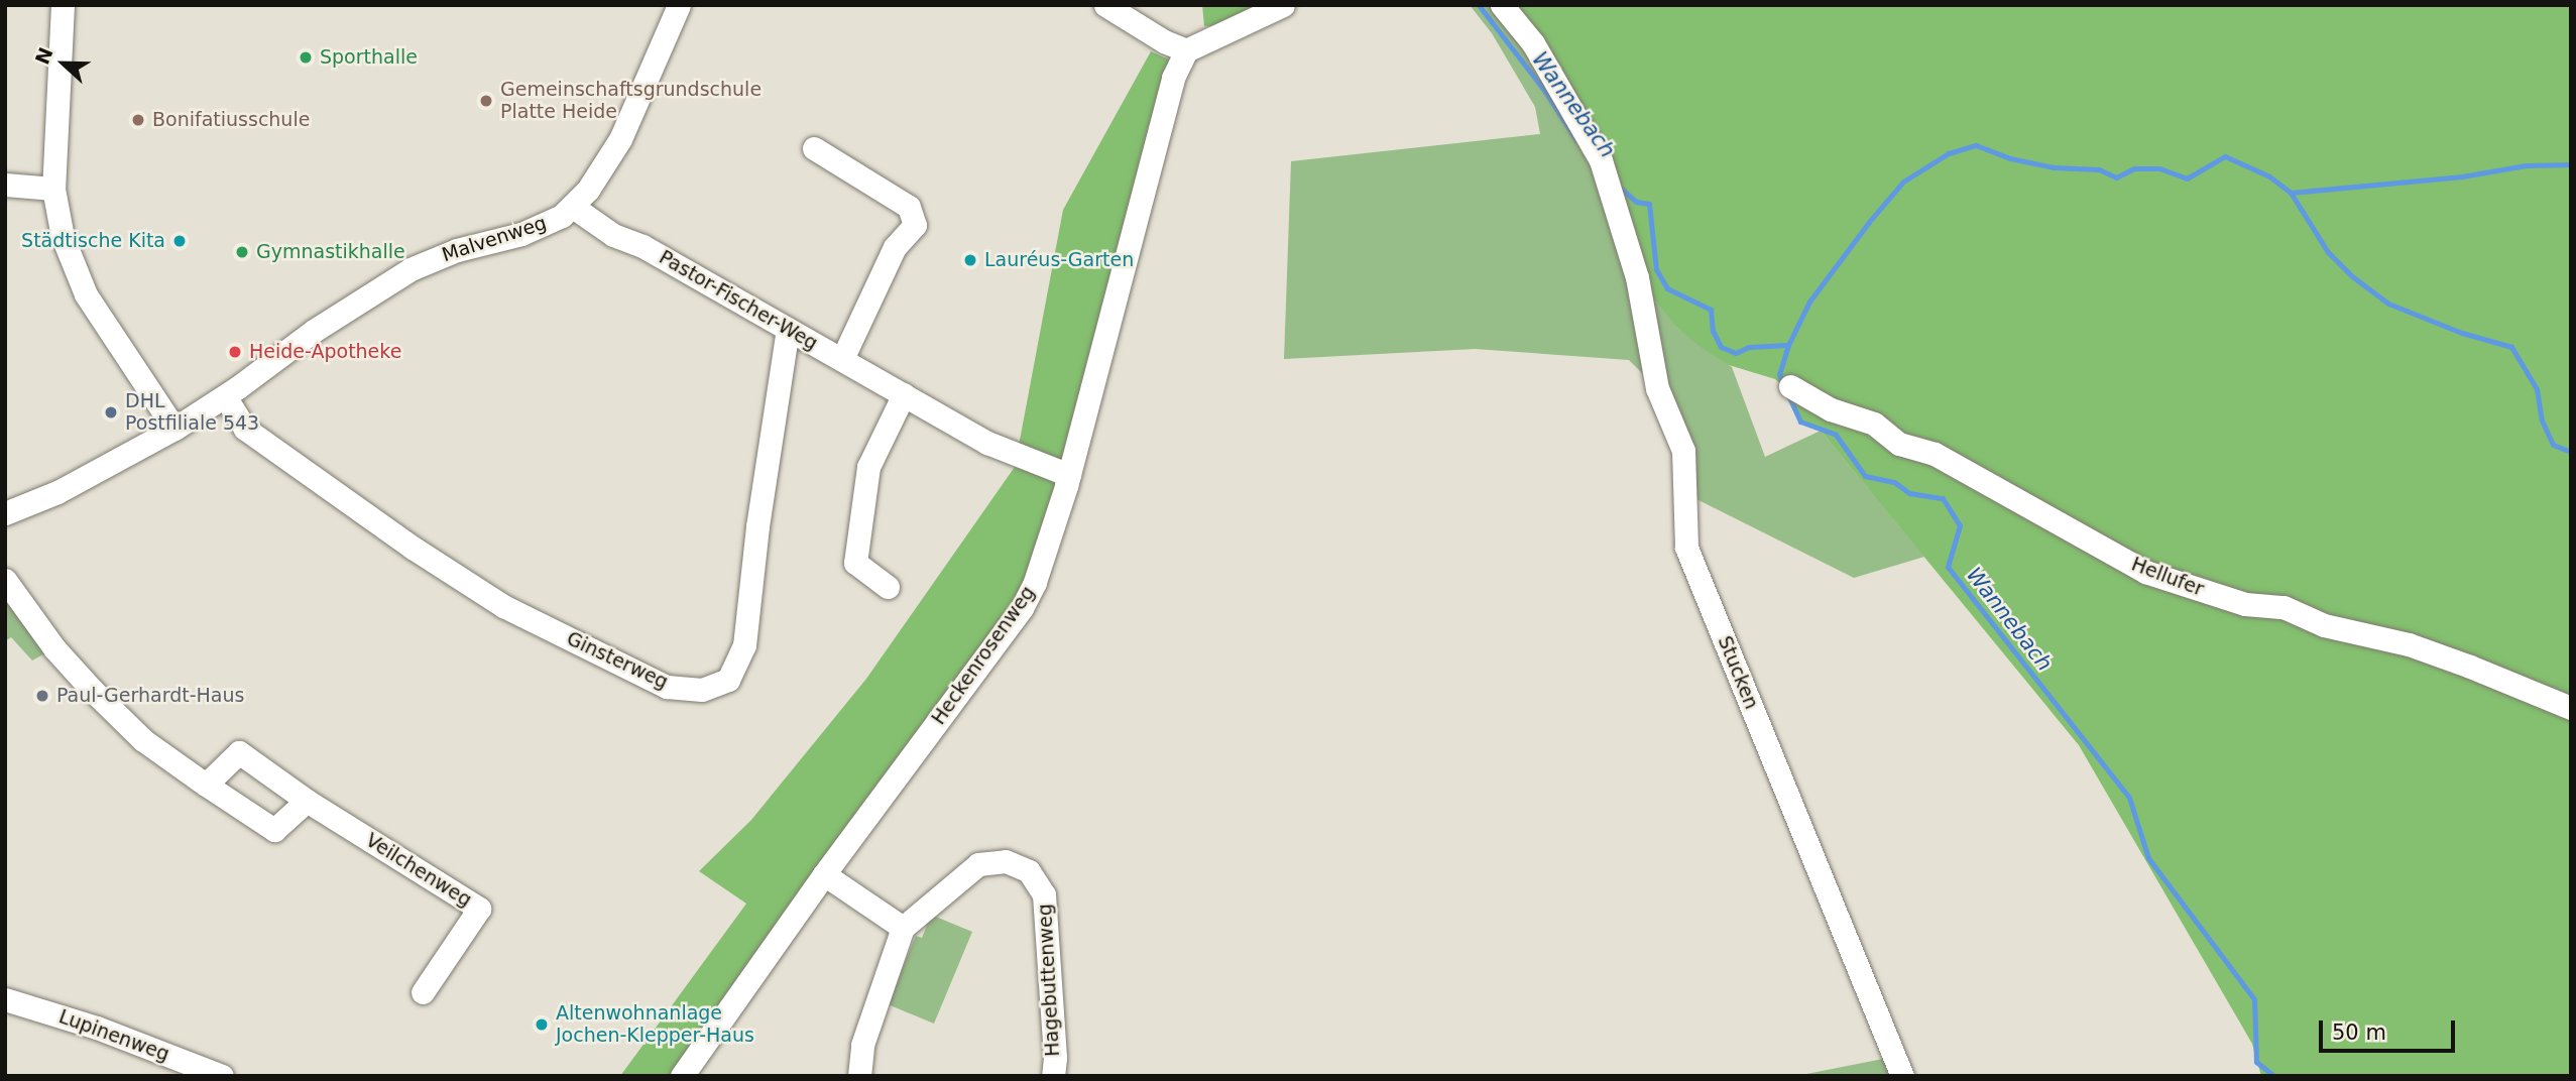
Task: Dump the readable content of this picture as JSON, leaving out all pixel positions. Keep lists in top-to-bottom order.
{
  "streets": {
    "street": [
      "Malvenweg",
      "Pastor-Fischer-Weg",
      "Hellufer",
      "Heckenrosenweg",
      "Ginsterweg",
      "Stucken",
      "Veilchenweg",
      "Hagebuttenweg",
      "Lupinenweg"
    ]
  },
  "crossings": [
    ["Malvenweg", "Pastor-Fischer-Weg"],
    ["Malvenweg", "Ginsterweg"],
    ["Pastor-Fischer-Weg", "Heckenrosenweg"],
    ["Pastor-Fischer-Weg", "Ginsterweg"]
  ],
  "water": ["Wannebach"],
  "places": [
    "Sporthalle",
    "Gemeinschaftsgrundschule Platte Heide",
    "Bonifatiusschule",
    "Städtische Kita",
    "Gymnastikhalle",
    "Lauréus-Garten",
    "Heide-Apotheke",
    "DHL Postfiliale 543",
    "Paul-Gerhardt-Haus",
    "Altenwohnanlage Jochen-Klepper-Haus"
  ],
  "scale_bar": "50 m",
  "north": "left"
}
